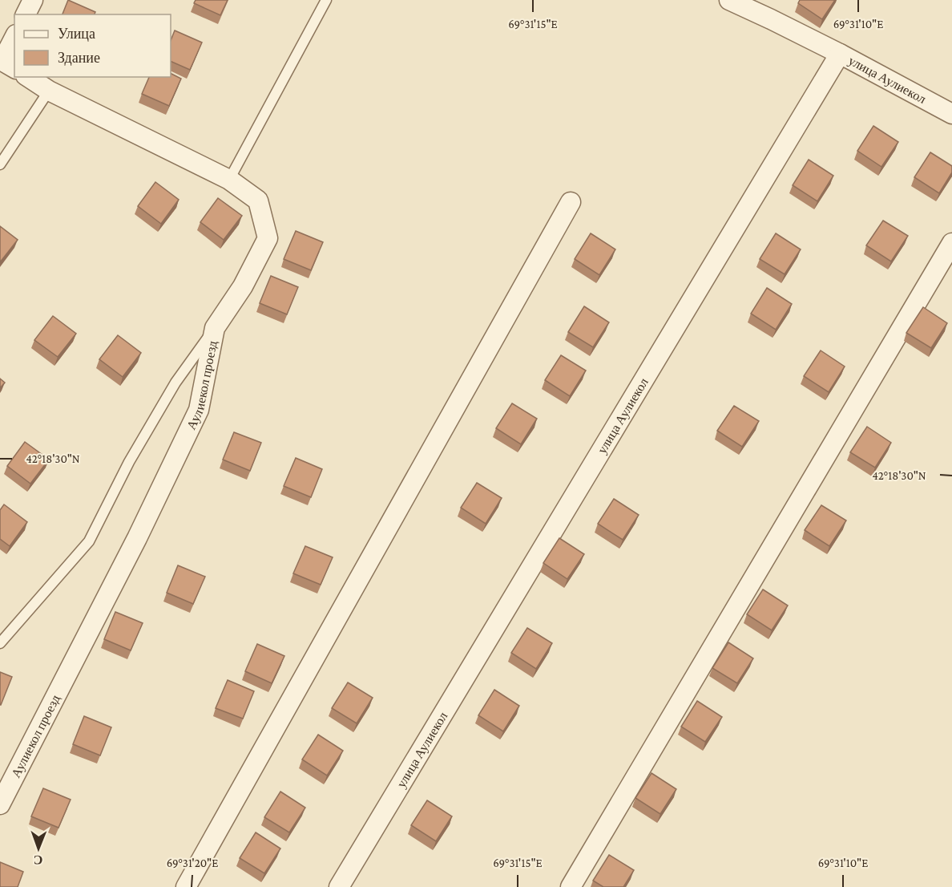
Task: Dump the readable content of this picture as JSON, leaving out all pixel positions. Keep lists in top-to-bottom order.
{
  "streets": {
    "street": ["улица Аулиекол", "Аулиекол проезд"]
  },
  "legend": ["Улица", "Здание"],
  "north": "bottom",
  "coordinates": [
    "69°31'15\"E",
    "69°31'10\"E",
    "42°18'30\"N",
    "69°31'20\"E"
  ]
}
